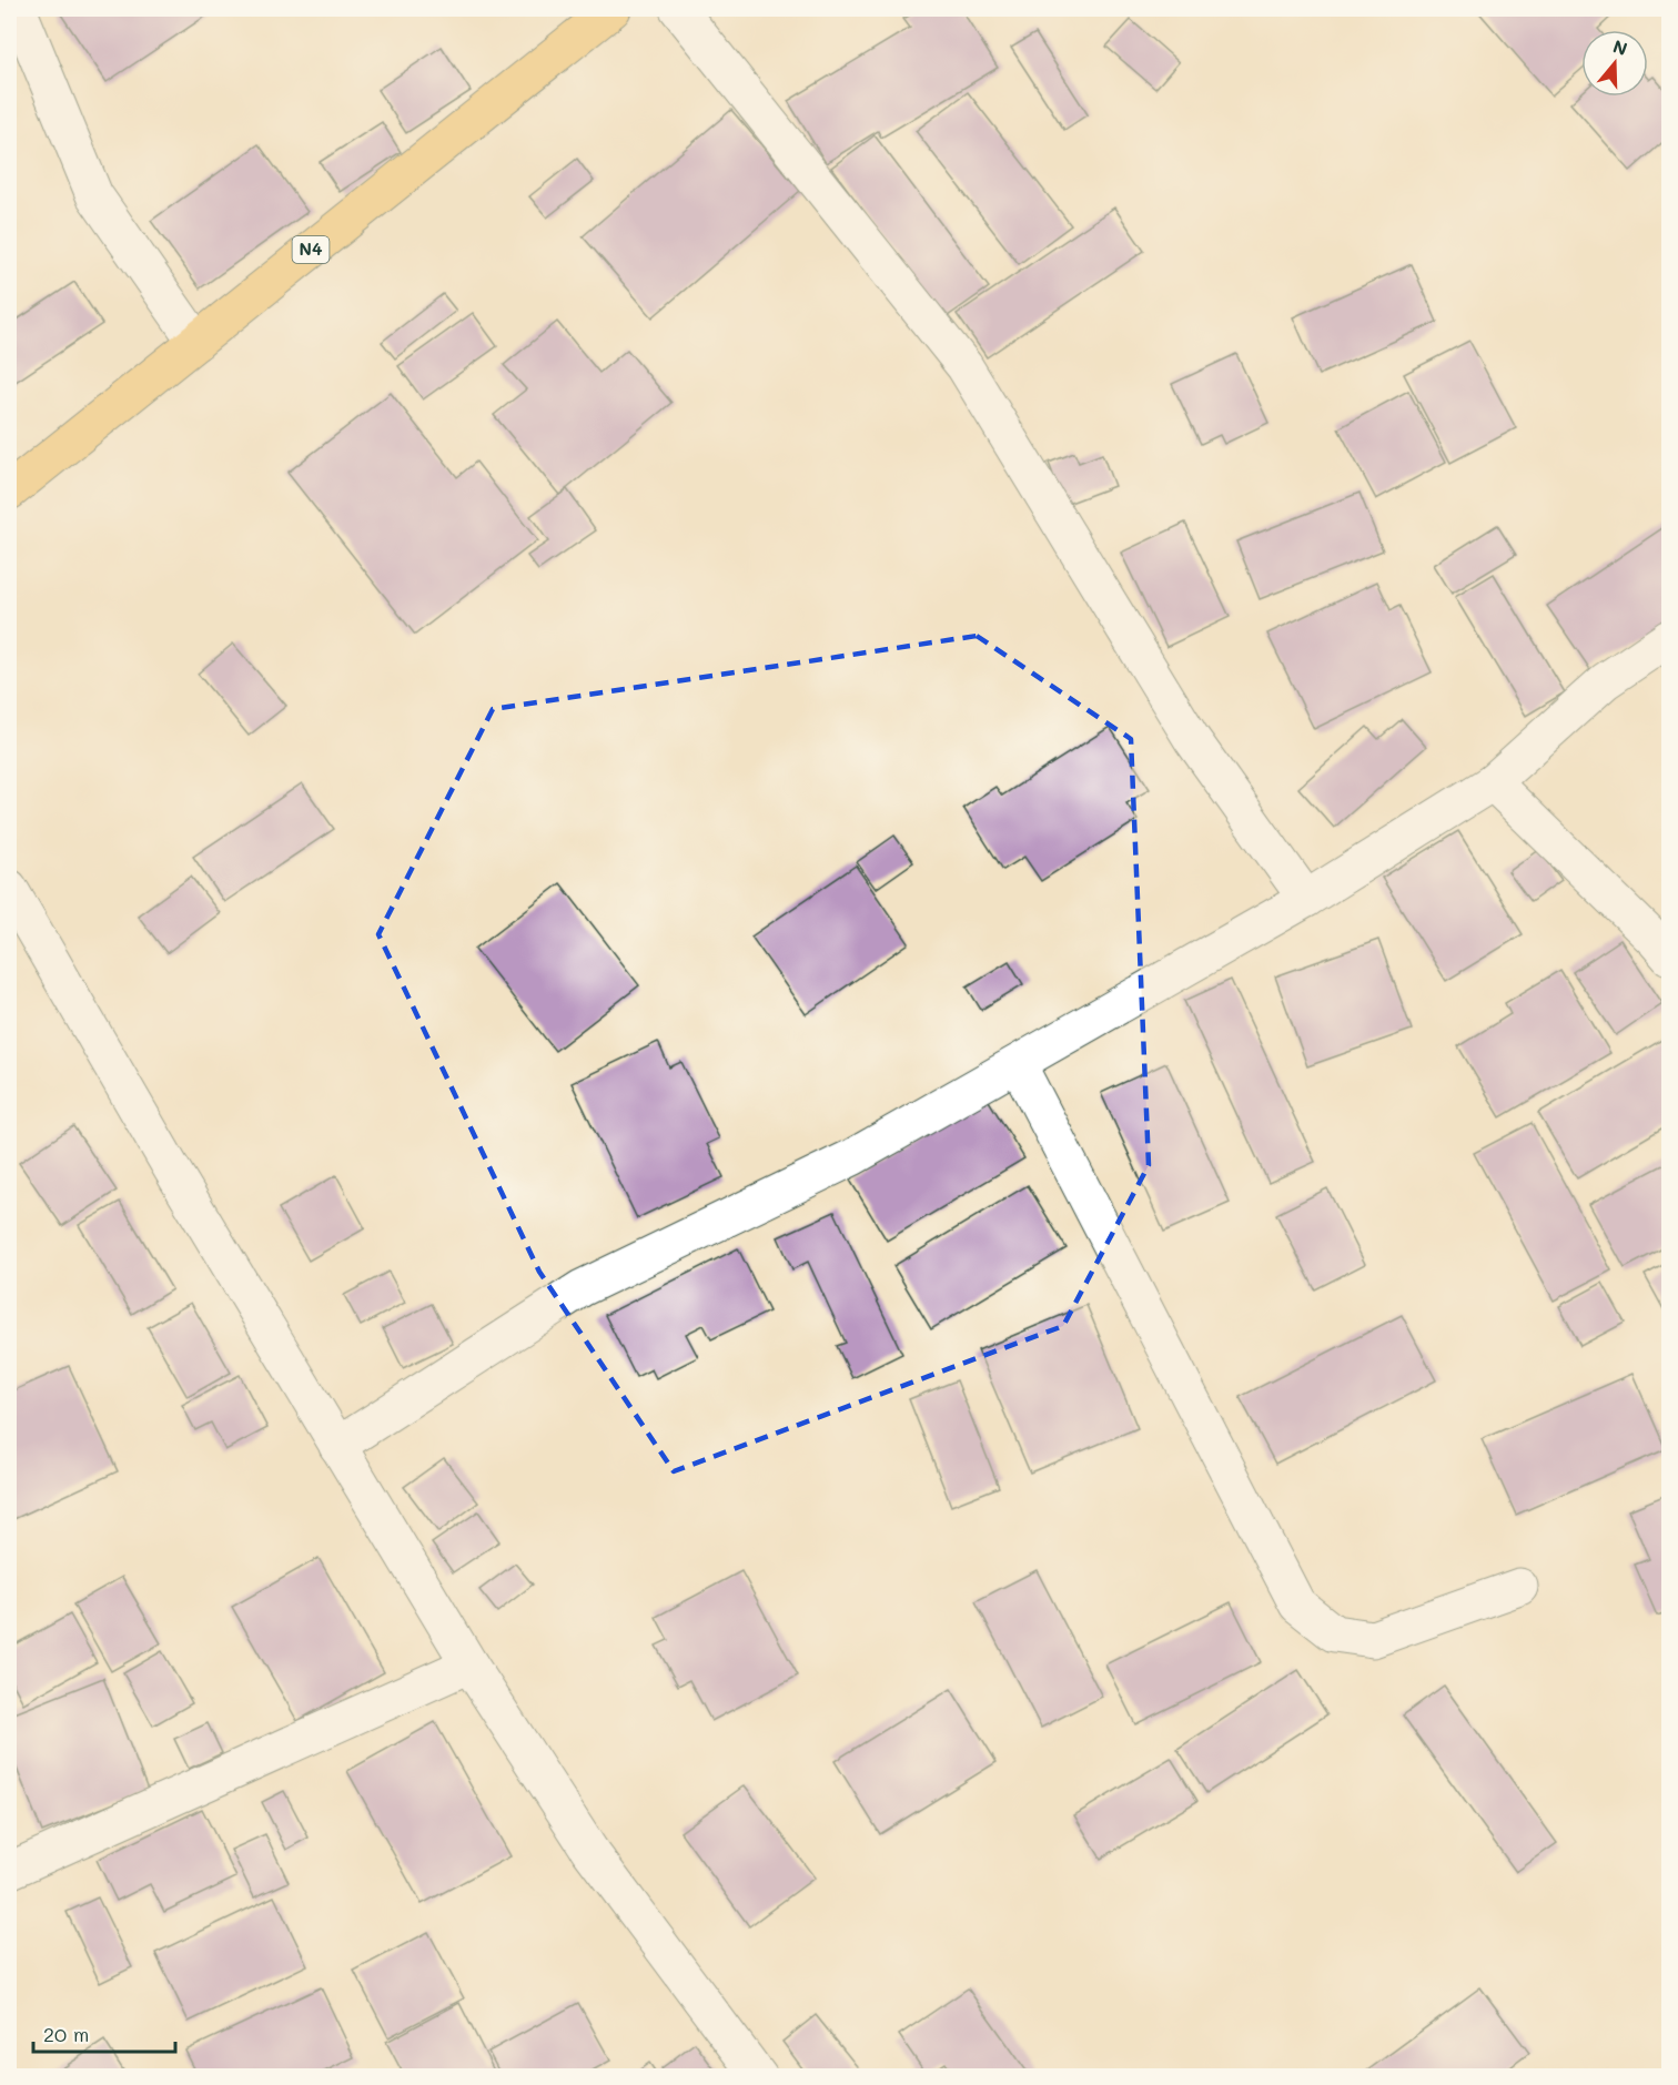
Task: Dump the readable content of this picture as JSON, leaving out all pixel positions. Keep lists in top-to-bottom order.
{
  "streets": {
    "highway": ["N4"]
  },
  "scale_bar": "20 m",
  "north": "top"
}
